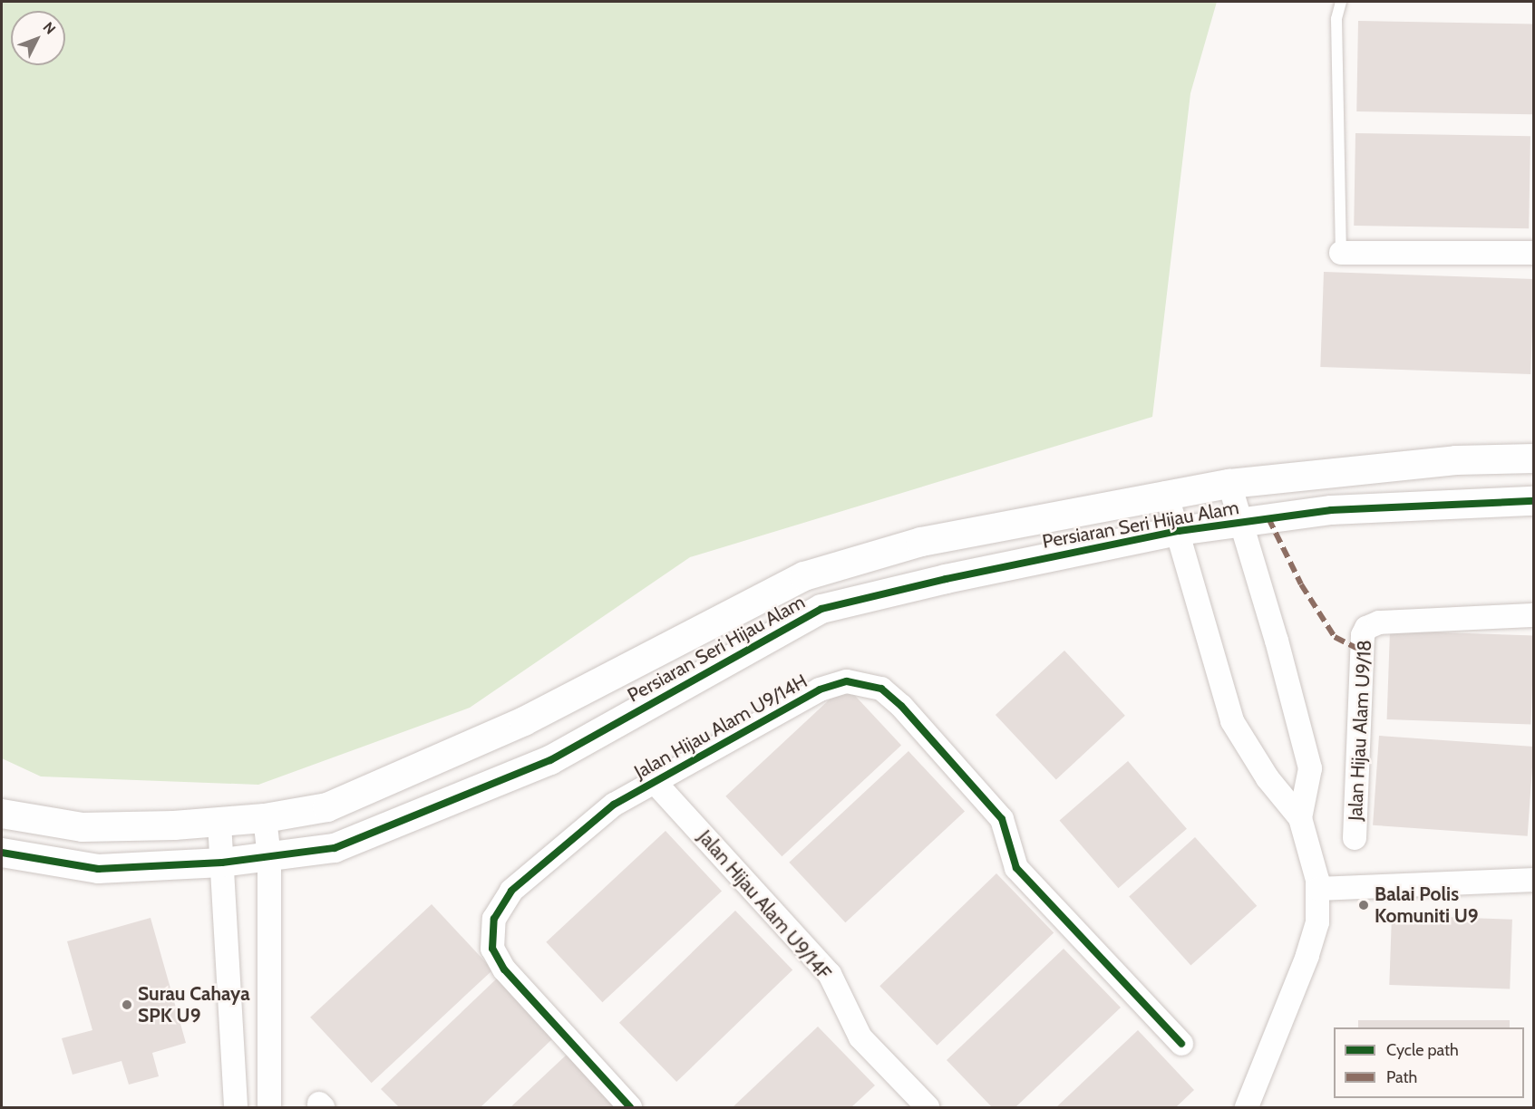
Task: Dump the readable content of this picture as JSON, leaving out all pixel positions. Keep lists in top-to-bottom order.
{
  "streets": {
    "street": [
      "Persiaran Seri Hijau Alam",
      "Jalan Hijau Alam U9/14H",
      "Jalan Hijau Alam U9/18",
      "Jalan Hijau Alam U9/14F"
    ]
  },
  "crossings": [
    ["Jalan Hijau Alam U9/14H", "Jalan Hijau Alam U9/14F"]
  ],
  "places": ["Balai Polis Komuniti U9", "Surau Cahaya SPK U9"],
  "legend": ["Cycle path", "Path"],
  "north": "top right"
}
